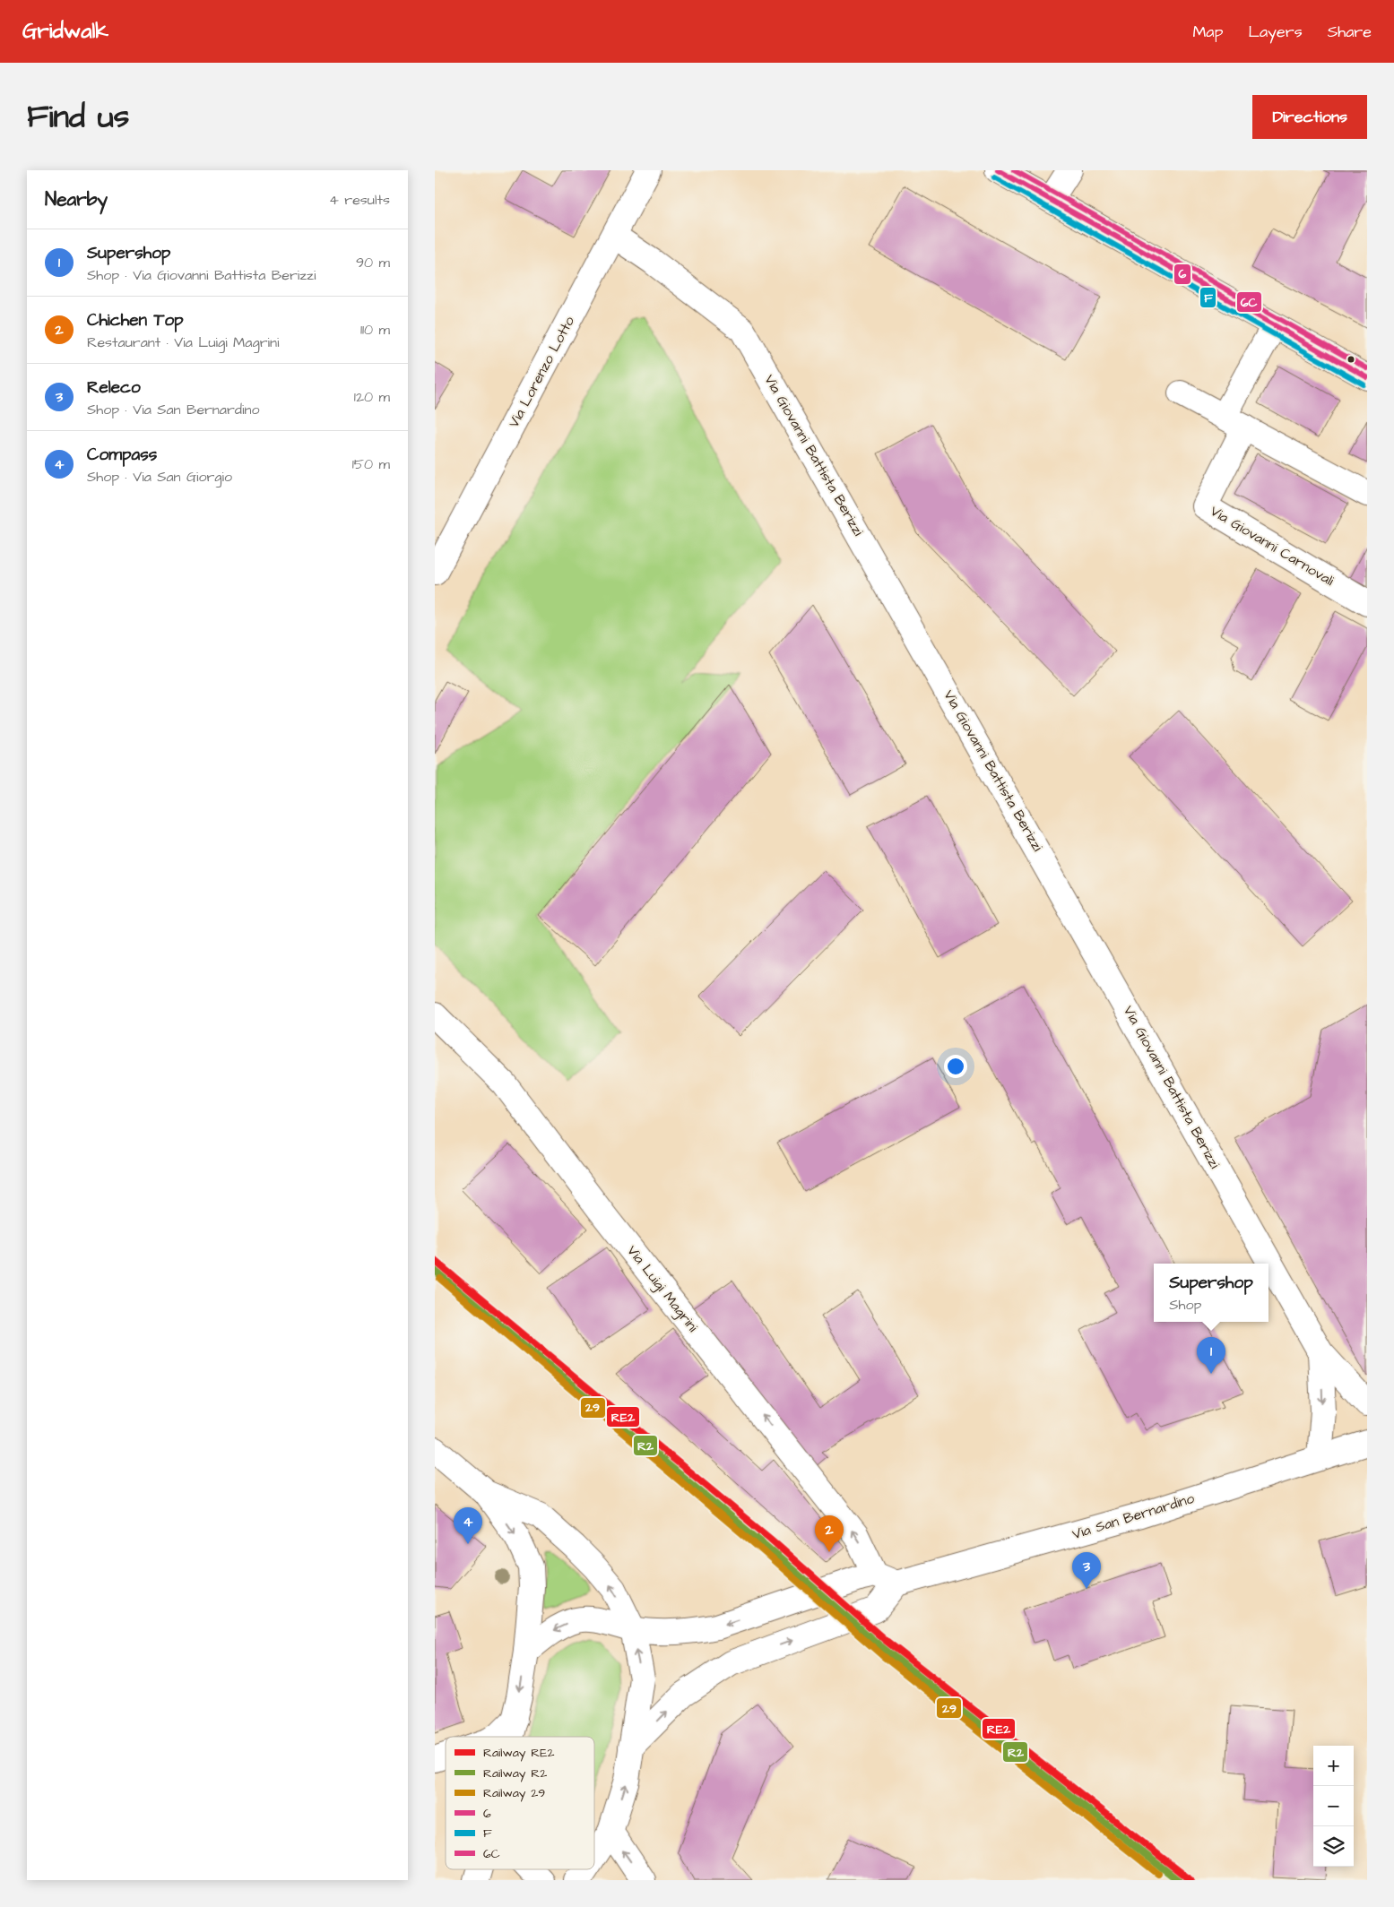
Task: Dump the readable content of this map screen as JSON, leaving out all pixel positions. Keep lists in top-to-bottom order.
{
  "streets": {
    "street": [
      "Via Lorenzo Lotto",
      "Via Giovanni Battista Berizzi",
      "Via Giovanni Carnovali",
      "Via Luigi Magrini",
      "Via San Bernardino"
    ]
  },
  "crossings": [
    ["Via Lorenzo Lotto", "Via Giovanni Battista Berizzi"],
    ["Via Giovanni Battista Berizzi", "Via San Bernardino"],
    ["Via Luigi Magrini", "Via San Bernardino"]
  ],
  "one_way": ["Via Luigi Magrini", "Via San Bernardino"],
  "lines": [
    "transit line 6",
    "transit line 6C",
    "transit line F",
    "rail line RE2",
    "rail line R2",
    "rail line 29"
  ],
  "legend": [
    "Railway RE2",
    "Railway R2",
    "Railway 29",
    "6",
    "F",
    "6C"
  ],
  "page": {
    "header": "Gridwalk",
    "nav": ["Map", "Layers", "Share"],
    "title": "Find us",
    "buttons": "Directions",
    "heading": ["Nearby", "4 results"],
    "list": [
      {
        "mark": "1",
        "name": "Supershop",
        "note": "Shop · Via Giovanni Battista Berizzi",
        "value": "90 m"
      },
      {
        "mark": "2",
        "name": "Chichen Top",
        "note": "Restaurant · Via Luigi Magrini",
        "value": "110 m"
      },
      {
        "mark": "3",
        "name": "Releco",
        "note": "Shop · Via San Bernardino",
        "value": "120 m"
      },
      {
        "mark": "4",
        "name": "Compass",
        "note": "Shop · Via San Giorgio",
        "value": "150 m"
      }
    ],
    "popup": ["Supershop", "Shop"],
    "pins": [
      "1",
      "4",
      "2",
      "3"
    ],
    "map_buttons": ["+", "−"]
  }
}
